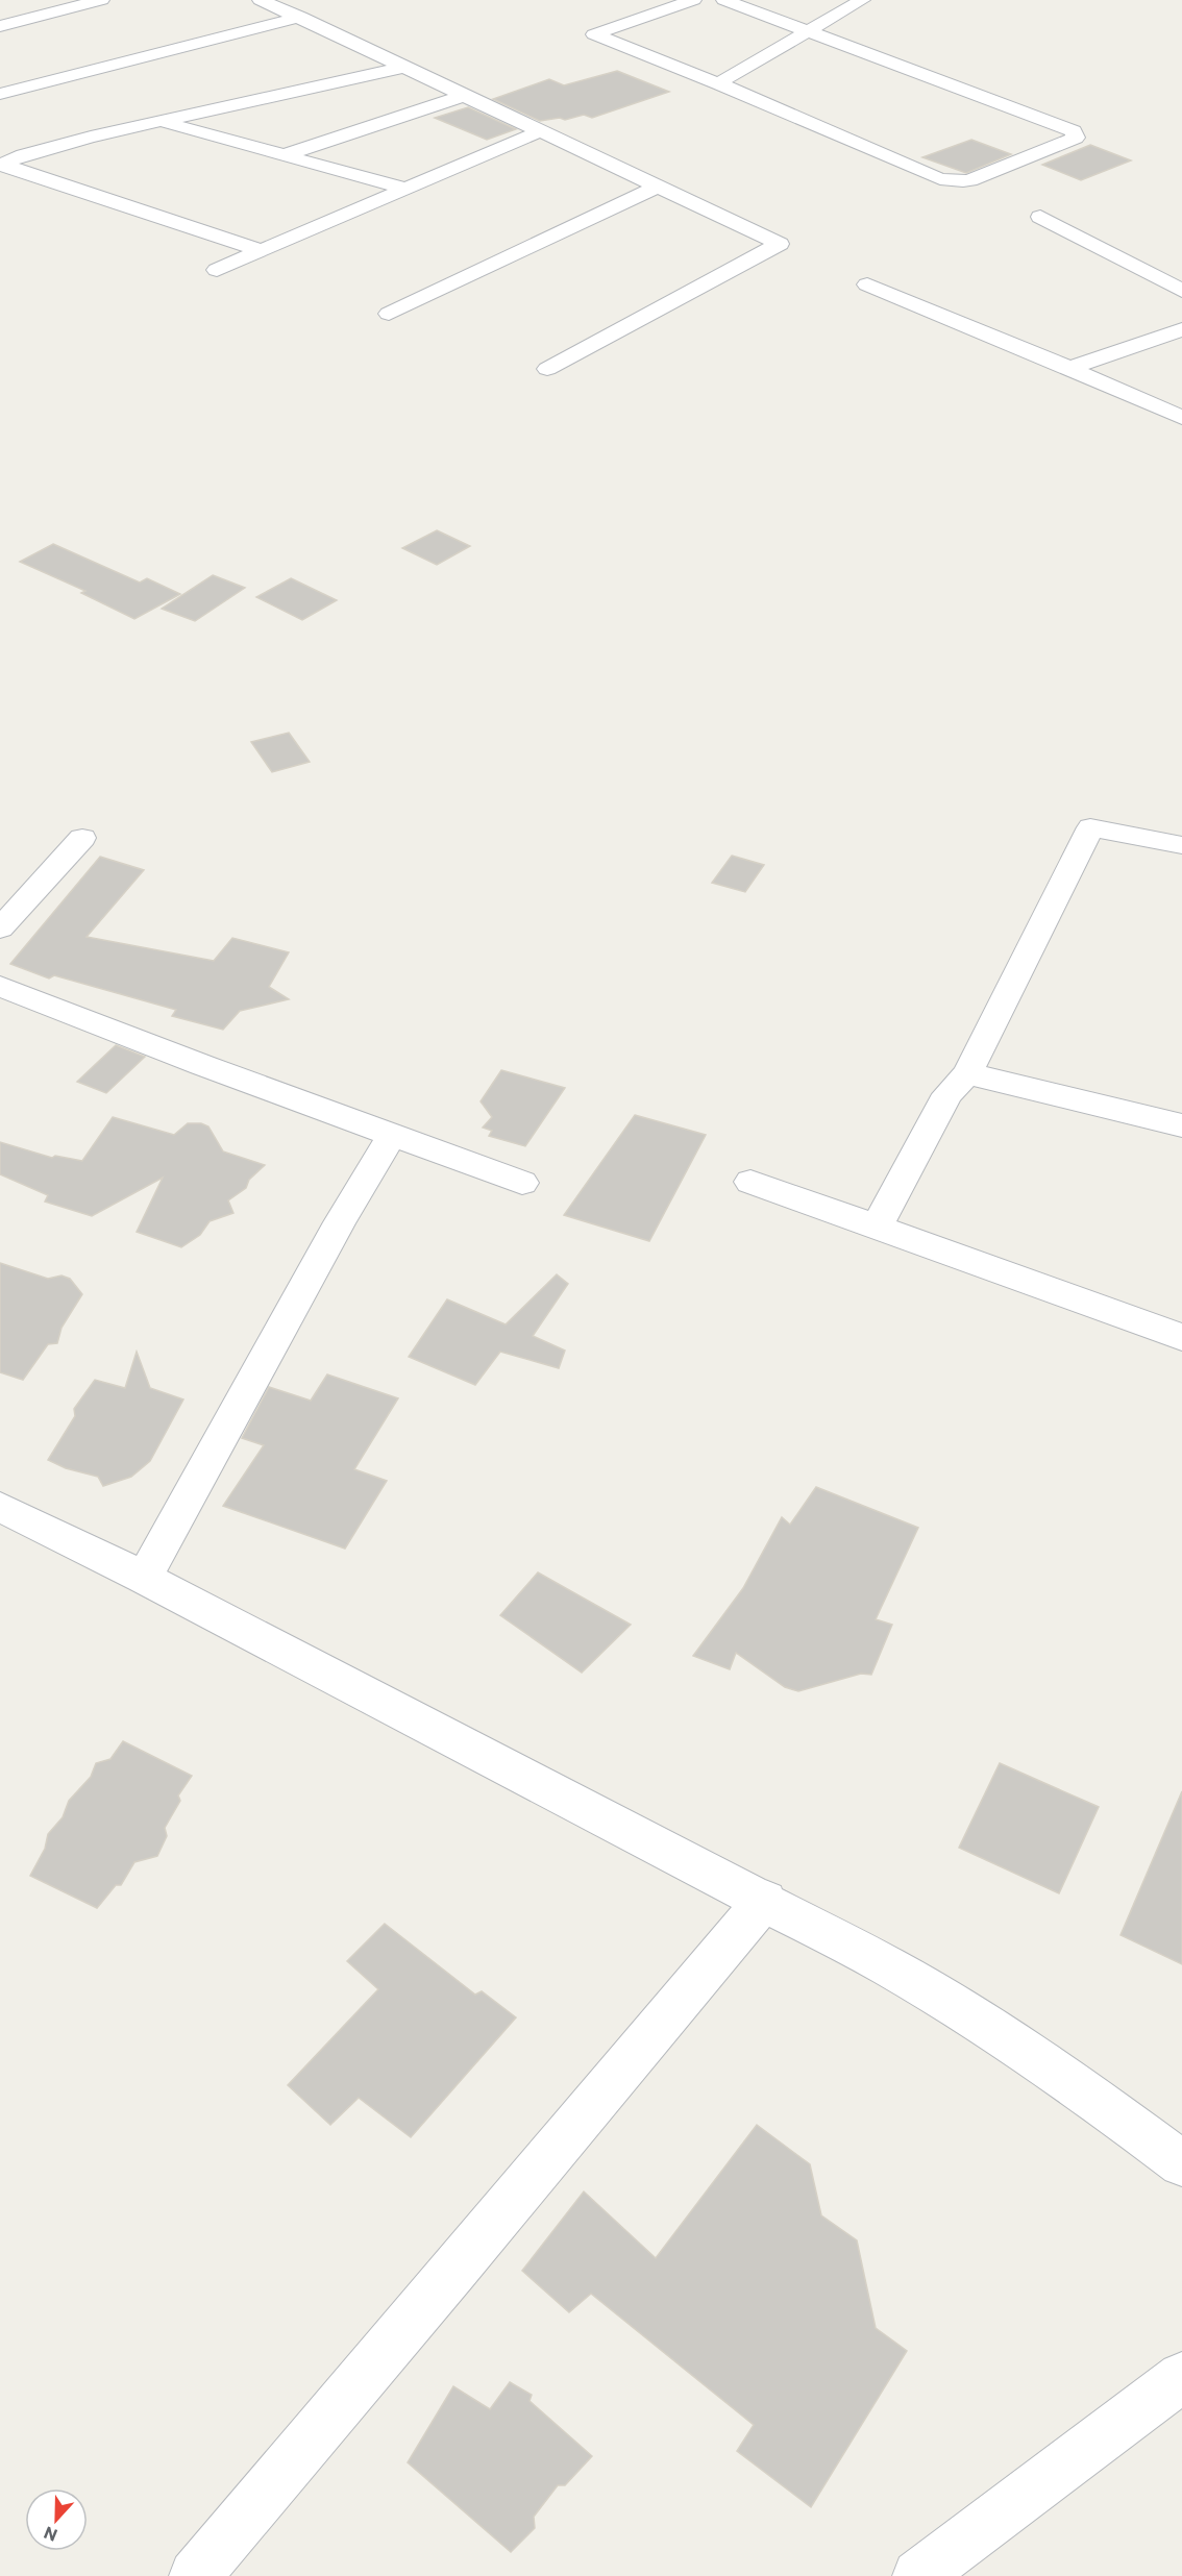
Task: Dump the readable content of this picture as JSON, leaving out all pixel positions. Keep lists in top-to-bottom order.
{
  "north": "bottom"
}
